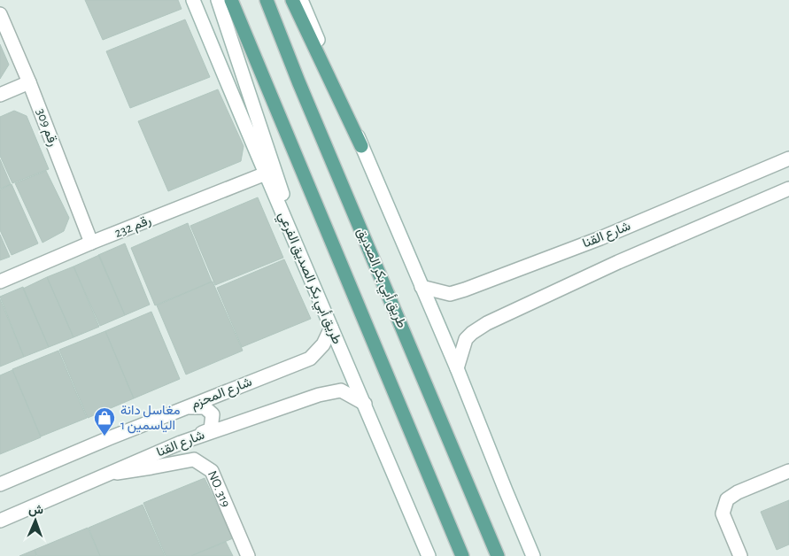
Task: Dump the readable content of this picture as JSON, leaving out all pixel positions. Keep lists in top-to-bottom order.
{
  "streets": {
    "main road": ["طريق أبي بكر الصديق"],
    "street": [
      "رقم 309",
      "رقم 232",
      "شارع القنا",
      "طريق أبي بكر الصديق الفرعي",
      "شارع المحزم",
      "NO. 319"
    ]
  },
  "crossings": [
    ["رقم 309", "رقم 232"],
    ["رقم 232", "طريق أبي بكر الصديق الفرعي"],
    ["شارع القنا", "طريق أبي بكر الصديق الفرعي"],
    ["شارع القنا", "NO. 319"],
    ["طريق أبي بكر الصديق الفرعي", "شارع المحزم"]
  ],
  "places": {
    "shop": ["مغاسل دانة الياسمين 1"]
  },
  "north": "top"
}
